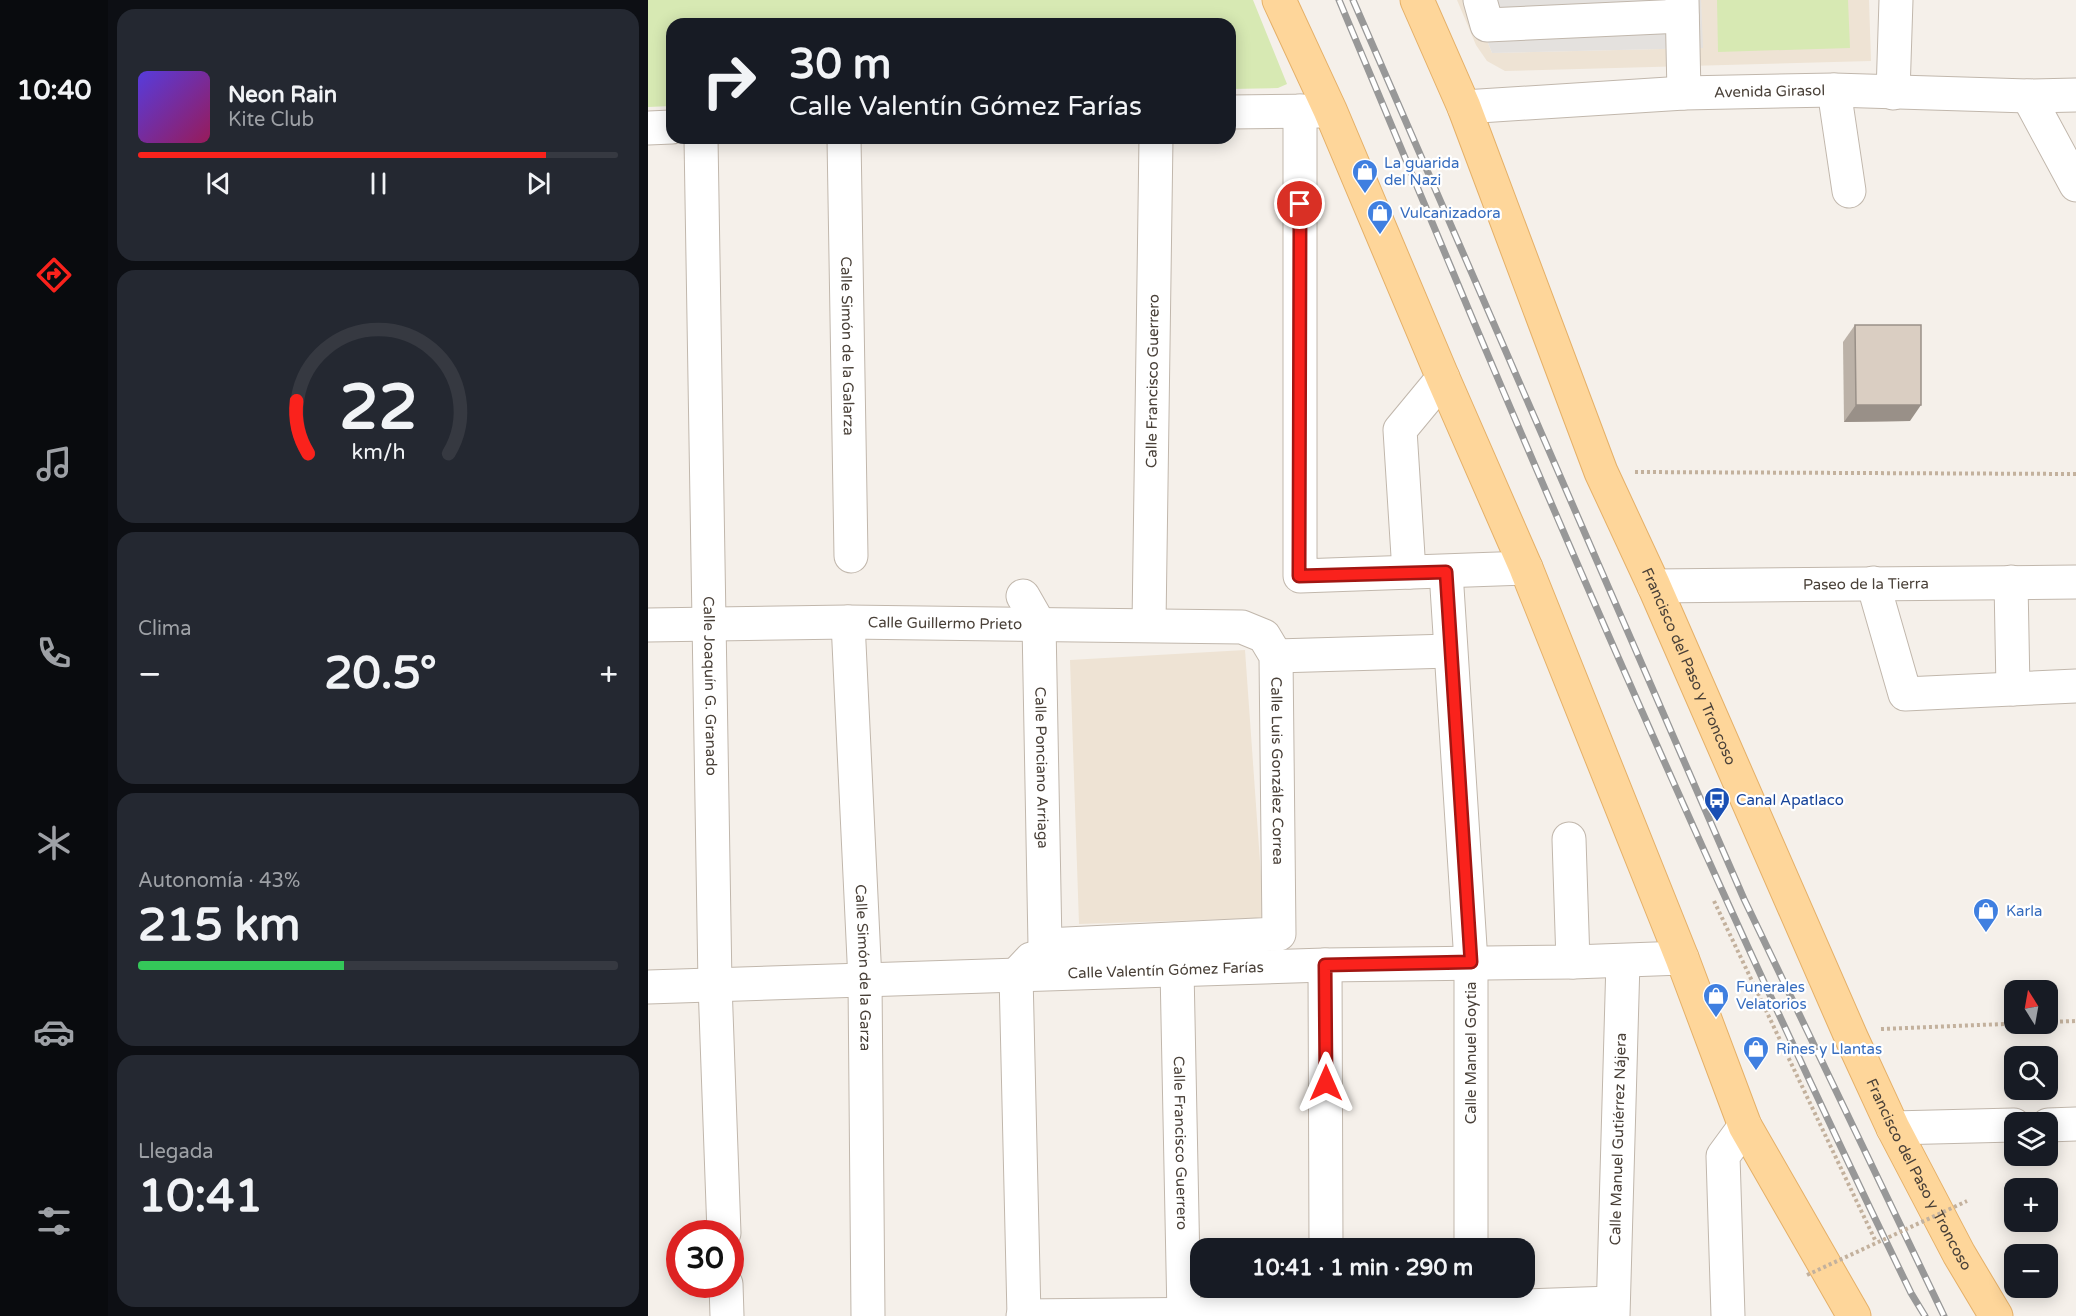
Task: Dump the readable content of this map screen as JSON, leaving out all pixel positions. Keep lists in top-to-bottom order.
{
  "streets": {
    "main road": ["Francisco del Paso y Troncoso"],
    "street": [
      "Avenida Girasol",
      "Calle Simón de la Galarza",
      "Calle Francisco Guerrero",
      "Paseo de la Tierra",
      "Calle Guillermo Prieto",
      "Calle Joaquín G. Granado",
      "Calle Ponciano Arriaga",
      "Calle Luis González Correa",
      "Calle Simón de la Garza",
      "Calle Valentín Gómez Farías",
      "Calle Manuel Goytia",
      "Calle Manuel Gutiérrez Nájera"
    ]
  },
  "crossings": [
    ["Avenida Girasol", "Francisco del Paso y Troncoso"],
    ["Calle Francisco Guerrero", "Calle Guillermo Prieto"],
    ["Calle Francisco Guerrero", "Calle Valentín Gómez Farías"],
    ["Paseo de la Tierra", "Francisco del Paso y Troncoso"],
    ["Calle Guillermo Prieto", "Calle Joaquín G. Granado"],
    ["Calle Guillermo Prieto", "Calle Ponciano Arriaga"],
    ["Calle Guillermo Prieto", "Calle Luis González Correa"],
    ["Calle Guillermo Prieto", "Calle Simón de la Garza"],
    ["Calle Joaquín G. Granado", "Calle Valentín Gómez Farías"],
    ["Calle Ponciano Arriaga", "Calle Valentín Gómez Farías"],
    ["Calle Luis González Correa", "Calle Valentín Gómez Farías"],
    ["Calle Simón de la Garza", "Calle Valentín Gómez Farías"],
    ["Calle Valentín Gómez Farías", "Calle Manuel Goytia"],
    ["Calle Valentín Gómez Farías", "Calle Manuel Gutiérrez Nájera"]
  ],
  "places": {
    "shop": [
      "La guarida del Nazi",
      "Vulcanizadora",
      "Karla",
      "Funerales Velatorios",
      "Rines y Llantas"
    ],
    "bus stop": ["Canal Apatlaco"]
  },
  "north": "top",
  "page": {
    "tabs": "10:40",
    "turn": ["30 m", "Calle Valentín Gómez Farías"],
    "song": ["Neon Rain", "Kite Club"],
    "tile": [
      "Clima",
      ["Autonomía · 43%", "215 km"],
      ["Llegada", "10:41"]
    ],
    "heat": ["−", "20.5°", "+"],
    "map_buttons": ["+", "−"],
    "limit": "30",
    "trip": "10:41 · 1 min · 290 m",
    "gauge": ["22", "km/h"]
  }
}
